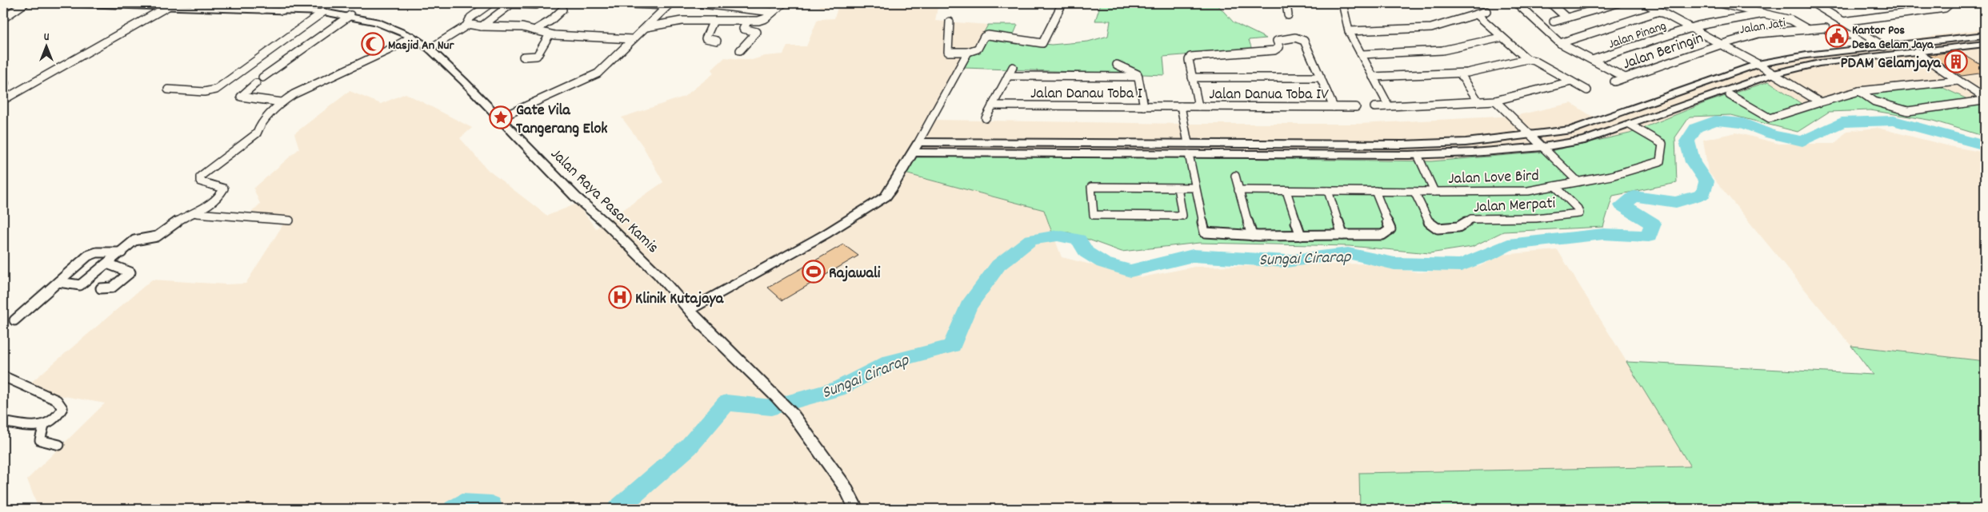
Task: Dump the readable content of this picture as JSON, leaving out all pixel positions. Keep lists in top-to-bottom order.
{
  "streets": {
    "main road": ["Jalan Raya Pasar Kamis"],
    "street": [
      "Jalan Jati",
      "Jalan Pinang",
      "Jalan Beringin",
      "Jalan Danau Toba I",
      "Jalan Danua Toba IV",
      "Jalan Love Bird",
      "Jalan Merpati"
    ]
  },
  "crossings": [
    ["Jalan Jati", "Jalan Beringin"],
    ["Jalan Danau Toba I", "Jalan Danua Toba IV"],
    ["Jalan Love Bird", "Jalan Merpati"]
  ],
  "water": ["Sungai Cirarap"],
  "places": {
    "public building": ["Kantor Pos Desa Gelam Jaya"],
    "mosque": ["Masjid An Nur"],
    "building": ["PDAM Gelamjaya"],
    "place": ["Gate Vila Tangerang Elok"],
    "sports": ["Rajawali"],
    "hospital": ["Klinik Kutajaya"]
  },
  "north": "top"
}
